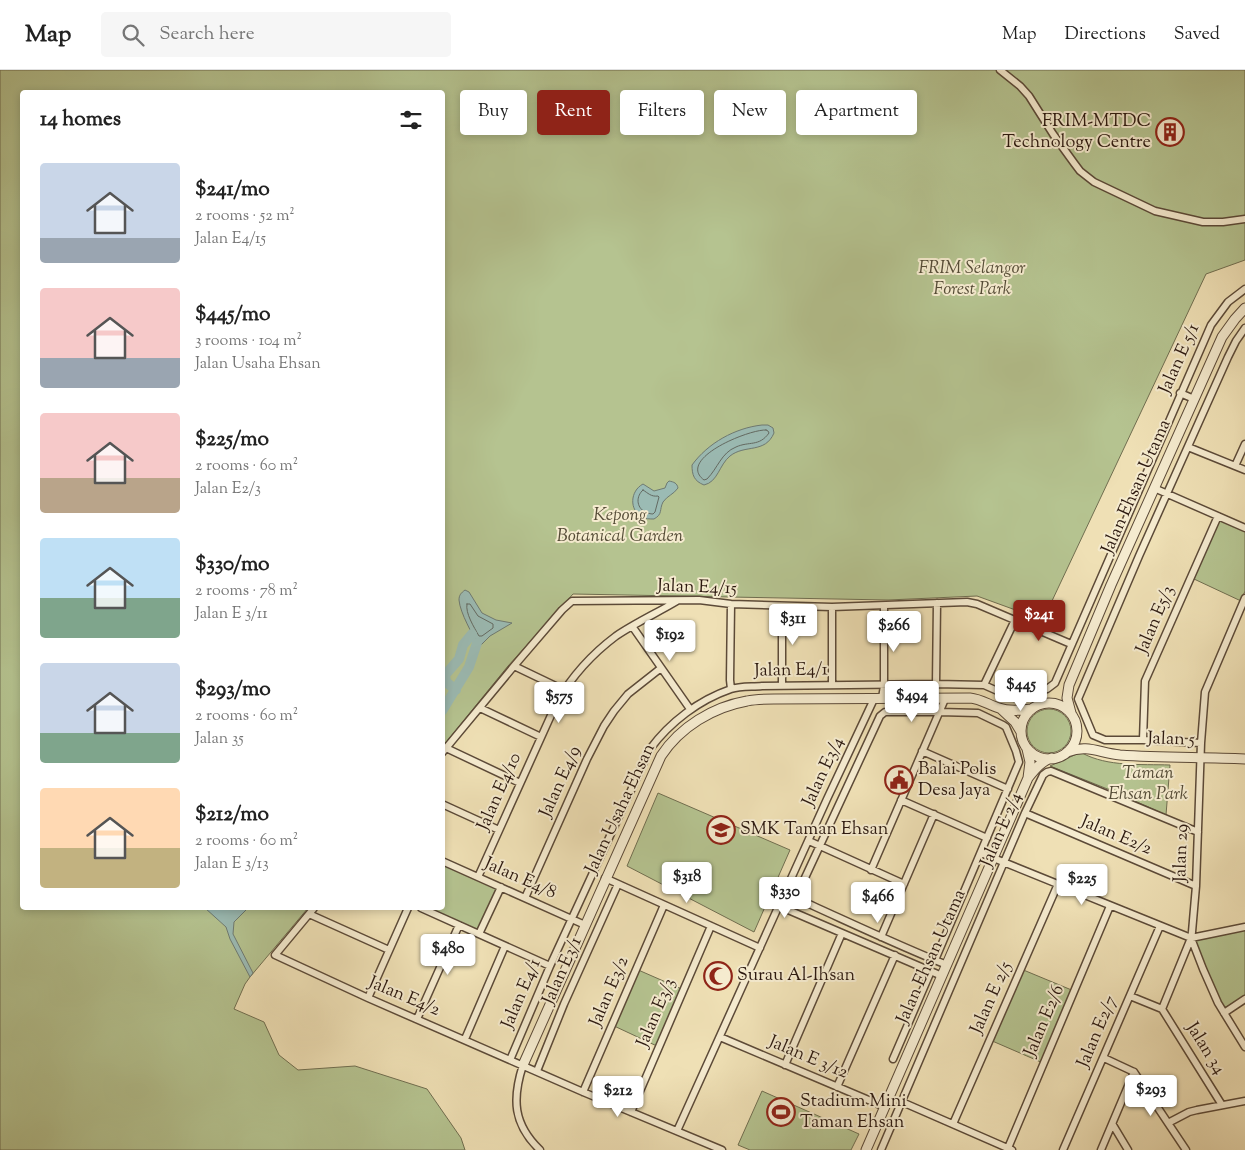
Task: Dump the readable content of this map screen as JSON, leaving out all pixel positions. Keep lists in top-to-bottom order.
{
  "streets": {
    "street": [
      "Jalan E 5/1",
      "Jalan Ehsan Utama",
      "Jalan E4/15",
      "Jalan E5/3",
      "Jalan E4/1",
      "Jalan 5",
      "Jalan E3/4",
      "Jalan E4/9",
      "Jalan E4/10",
      "Jalan Usaha Ehsan",
      "Jalan E 2/4",
      "Jalan E2/2",
      "Jalan 29",
      "Jalan E4/8",
      "Jalan E3/1",
      "Jalan E3/2",
      "Jalan E4/2",
      "Jalan E 2/5",
      "Jalan E3/3",
      "Jalan E2/6",
      "Jalan E2/7",
      "Jalan 34",
      "Jalan E 3/12"
    ]
  },
  "crossings": [
    ["Jalan E 5/1", "Jalan E4/15"],
    ["Jalan E 5/1", "Jalan E4/1"],
    ["Jalan Ehsan Utama", "Jalan 5"],
    ["Jalan Ehsan Utama", "Jalan Usaha Ehsan"],
    ["Jalan Ehsan Utama", "Jalan E 3/12"],
    ["Jalan E4/15", "Jalan E3/4"],
    ["Jalan E4/15", "Jalan E4/10"],
    ["Jalan E4/1", "Jalan E3/4"],
    ["Jalan E4/1", "Jalan E4/8"],
    ["Jalan E4/1", "Jalan E4/2"],
    ["Jalan 5", "Jalan Usaha Ehsan"],
    ["Jalan 5", "Jalan 29"],
    ["Jalan E3/4", "Jalan Usaha Ehsan"],
    ["Jalan E3/4", "Jalan E4/2"],
    ["Jalan E3/4", "Jalan E 3/12"],
    ["Jalan E4/9", "Jalan E4/8"],
    ["Jalan E4/10", "Jalan E4/8"],
    ["Jalan Usaha Ehsan", "Jalan E4/8"],
    ["Jalan Usaha Ehsan", "Jalan E4/2"],
    ["Jalan E 2/4", "Jalan E2/2"],
    ["Jalan E 2/4", "Jalan 29"],
    ["Jalan E2/2", "Jalan 29"],
    ["Jalan E3/1", "Jalan E4/2"],
    ["Jalan E3/2", "Jalan E4/2"],
    ["Jalan E4/2", "Jalan E3/3"]
  ],
  "parks": ["FRIM Selangor Forest Park", "Kepong Botanical Garden", "Taman Ehsan Park"],
  "places": {
    "building": ["FRIM-MTDC Technology Centre"],
    "public building": ["Balai Polis Desa Jaya"],
    "school or university": ["SMK Taman Ehsan"],
    "mosque": ["Surau Al-Ihsan"],
    "sports": ["Stadium Mini Taman Ehsan"]
  },
  "page": {
    "header": "Map",
    "search": "Search here",
    "nav": ["Map", "Directions", "Saved"],
    "chip": [
      "Buy",
      "Rent",
      "Filters",
      "New",
      "Apartment"
    ],
    "heading": "14 homes",
    "list": [
      {
        "name": "$241/mo",
        "note": "2 rooms · 52 m² · Jalan E4/15"
      },
      {
        "name": "$445/mo",
        "note": "3 rooms · 104 m² · Jalan Usaha Ehsan"
      },
      {
        "name": "$225/mo",
        "note": "2 rooms · 60 m² · Jalan E2/3"
      },
      {
        "name": "$330/mo",
        "note": "2 rooms · 78 m² · Jalan E 3/11"
      },
      {
        "name": "$293/mo",
        "note": "2 rooms · 60 m² · Jalan 35"
      },
      {
        "name": "$212/mo",
        "note": "2 rooms · 60 m² · Jalan E 3/13"
      }
    ],
    "price": [
      "$241",
      "$311",
      "$266",
      "$192",
      "$445",
      "$494",
      "$575",
      "$318",
      "$225",
      "$330",
      "$466",
      "$480",
      "$293",
      "$212"
    ]
  }
}
